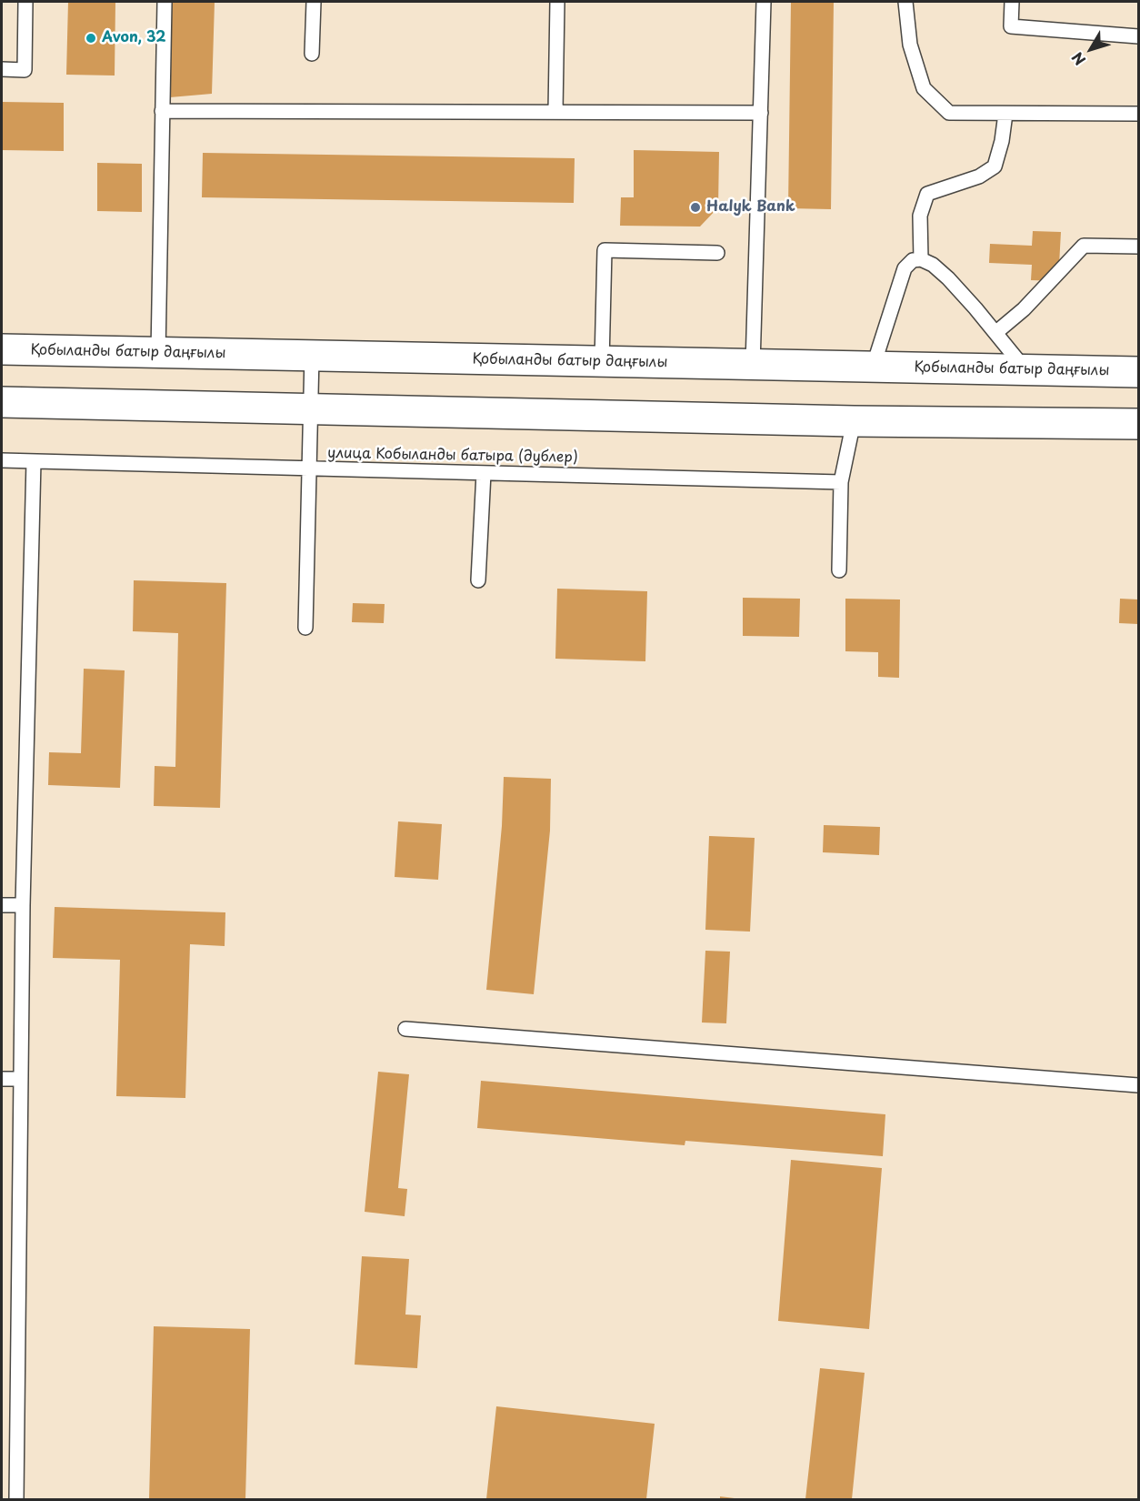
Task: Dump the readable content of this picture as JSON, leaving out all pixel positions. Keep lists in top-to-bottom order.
{
  "streets": {
    "street": ["Қобыланды батыр даңғылы"],
    "lane": ["улица Кобыланды батыра (дублер)"]
  },
  "places": ["Avon, 32", "Halyk Bank"],
  "north": "bottom left"
}
